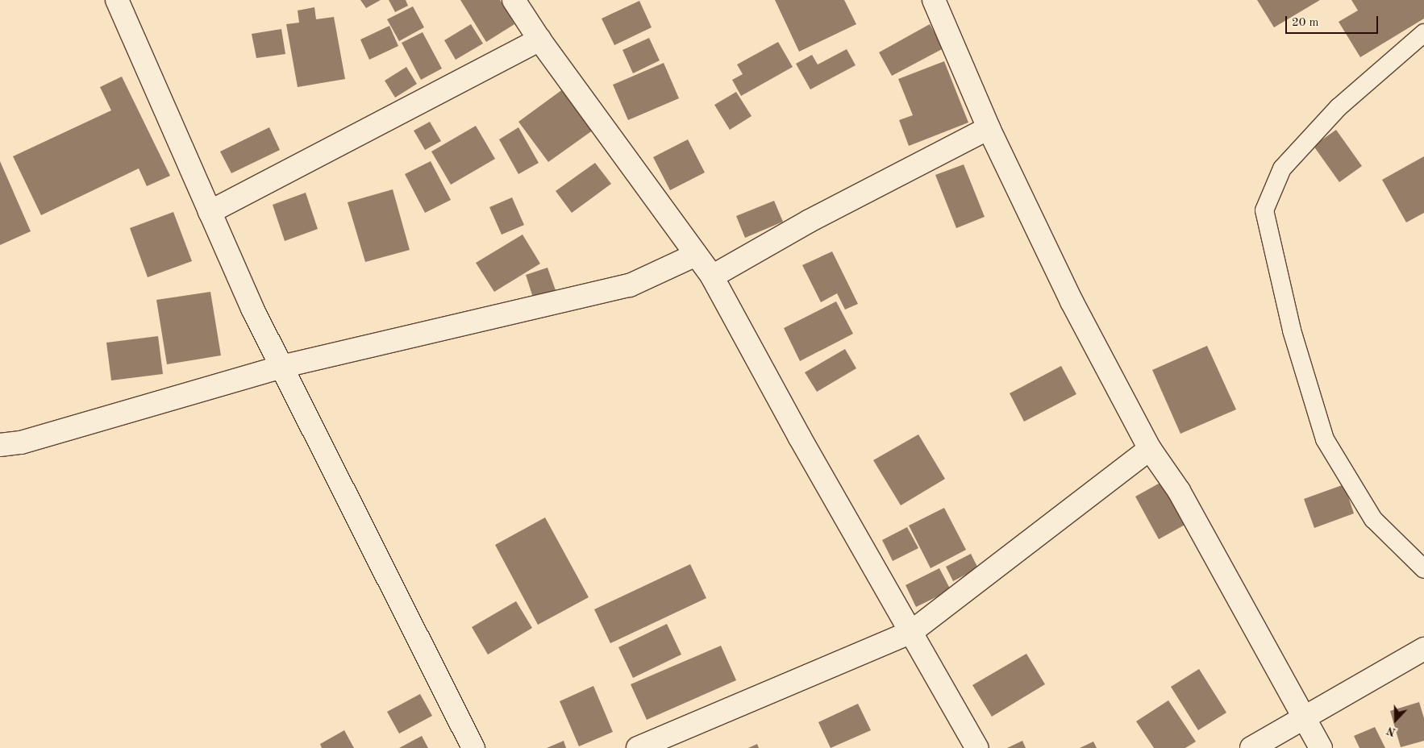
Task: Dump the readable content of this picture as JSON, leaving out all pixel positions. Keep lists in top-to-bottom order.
{
  "scale_bar": "20 m",
  "north": "bottom"
}
